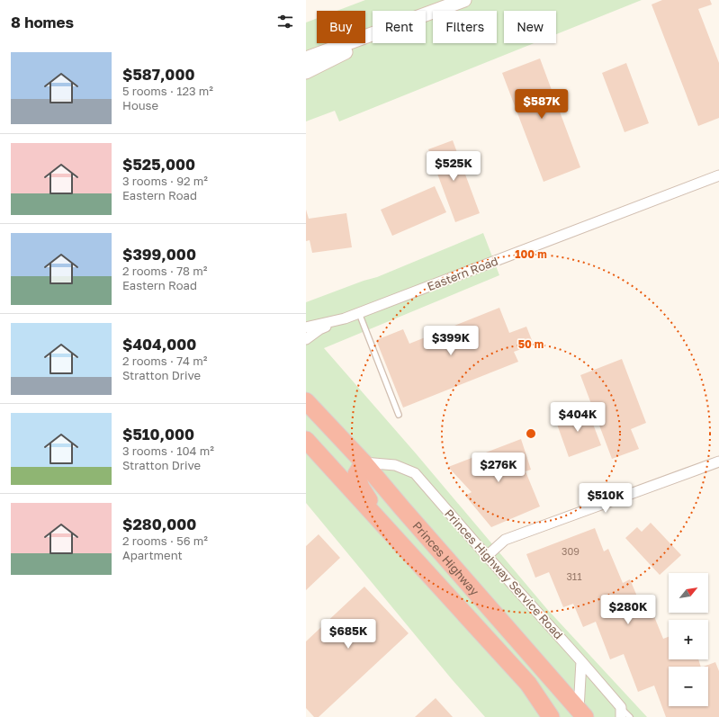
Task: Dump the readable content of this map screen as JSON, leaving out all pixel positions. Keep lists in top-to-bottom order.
{
  "streets": {
    "highway": ["Princes Highway"],
    "street": ["Eastern Road", "Princes Highway Service Road"]
  },
  "crossings": [
    ["Princes Highway", "Princes Highway Service Road"]
  ],
  "house_numbers": ["309", "311"],
  "north": "top right",
  "page": {
    "heading": "8 homes",
    "chip": [
      "Buy",
      "Rent",
      "Filters",
      "New"
    ],
    "list": [
      {
        "name": "$587,000",
        "note": "5 rooms · 123 m² · House"
      },
      {
        "name": "$525,000",
        "note": "3 rooms · 92 m² · Eastern Road"
      },
      {
        "name": "$399,000",
        "note": "2 rooms · 78 m² · Eastern Road"
      },
      {
        "name": "$404,000",
        "note": "2 rooms · 74 m² · Stratton Drive"
      },
      {
        "name": "$510,000",
        "note": "3 rooms · 104 m² · Stratton Drive"
      },
      {
        "name": "$280,000",
        "note": "2 rooms · 56 m² · Apartment"
      }
    ],
    "price": [
      "$587K",
      "$525K",
      "$399K",
      "$404K",
      "$276K",
      "$510K",
      "$280K",
      "$685K"
    ],
    "map_buttons": ["+", "−"]
  },
  "rings": ["100 m", "50 m"]
}
